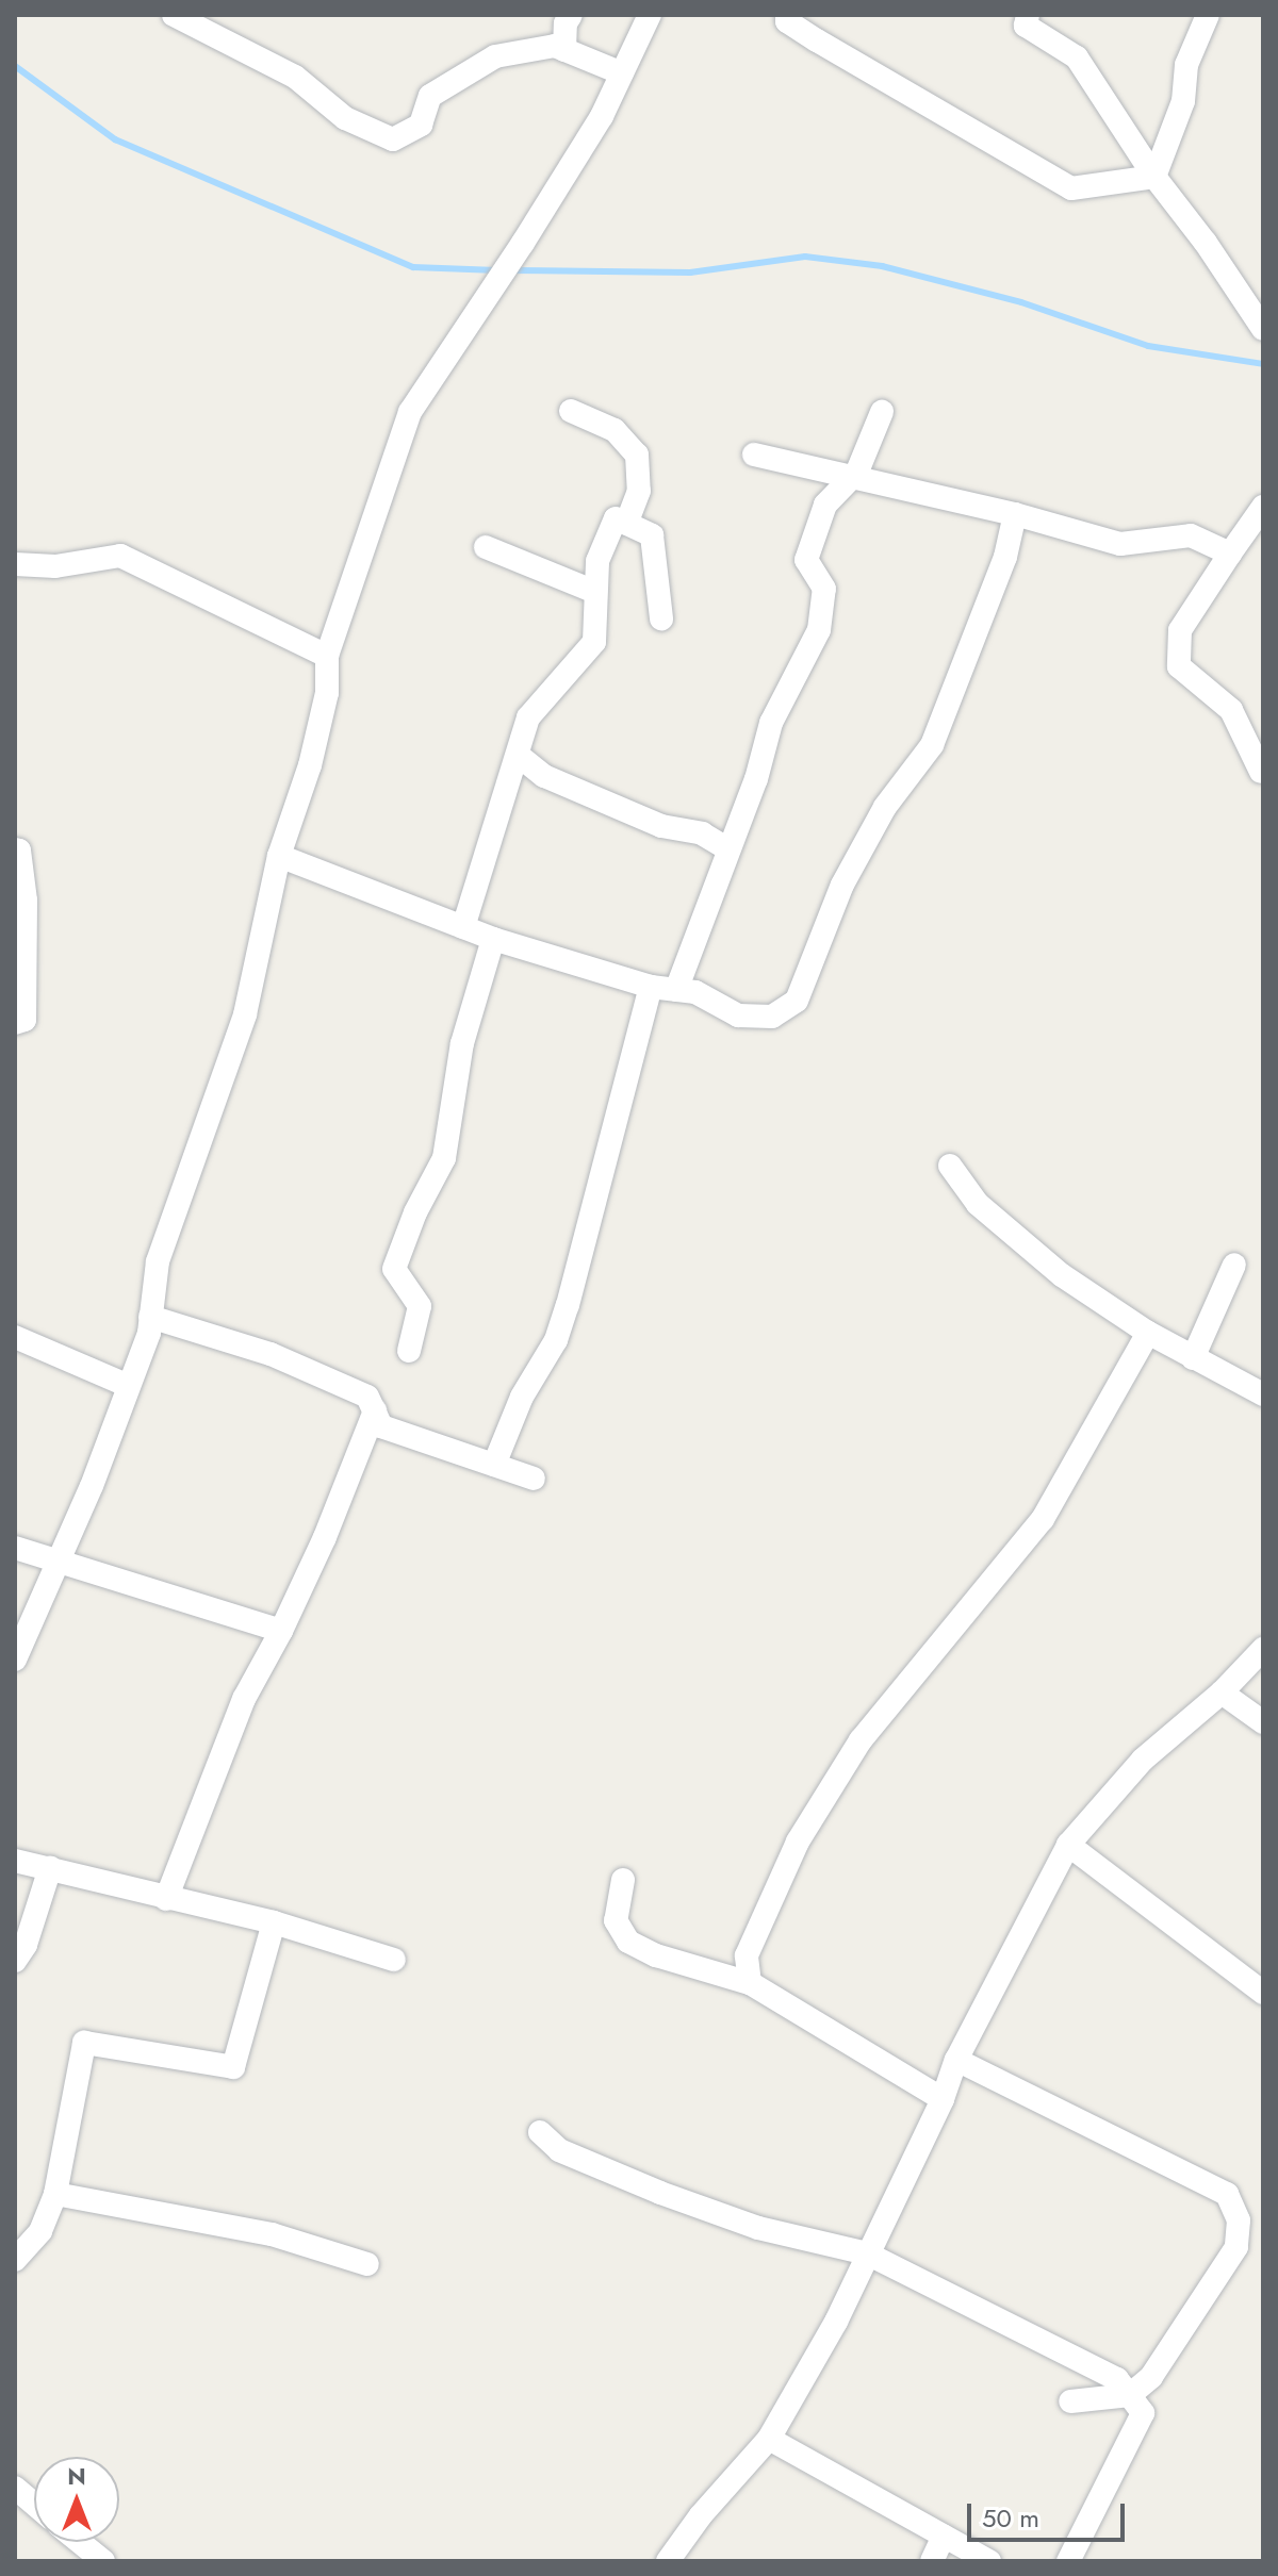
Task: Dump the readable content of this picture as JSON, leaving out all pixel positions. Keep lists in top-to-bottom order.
{
  "scale_bar": "50 m",
  "north": "top"
}
